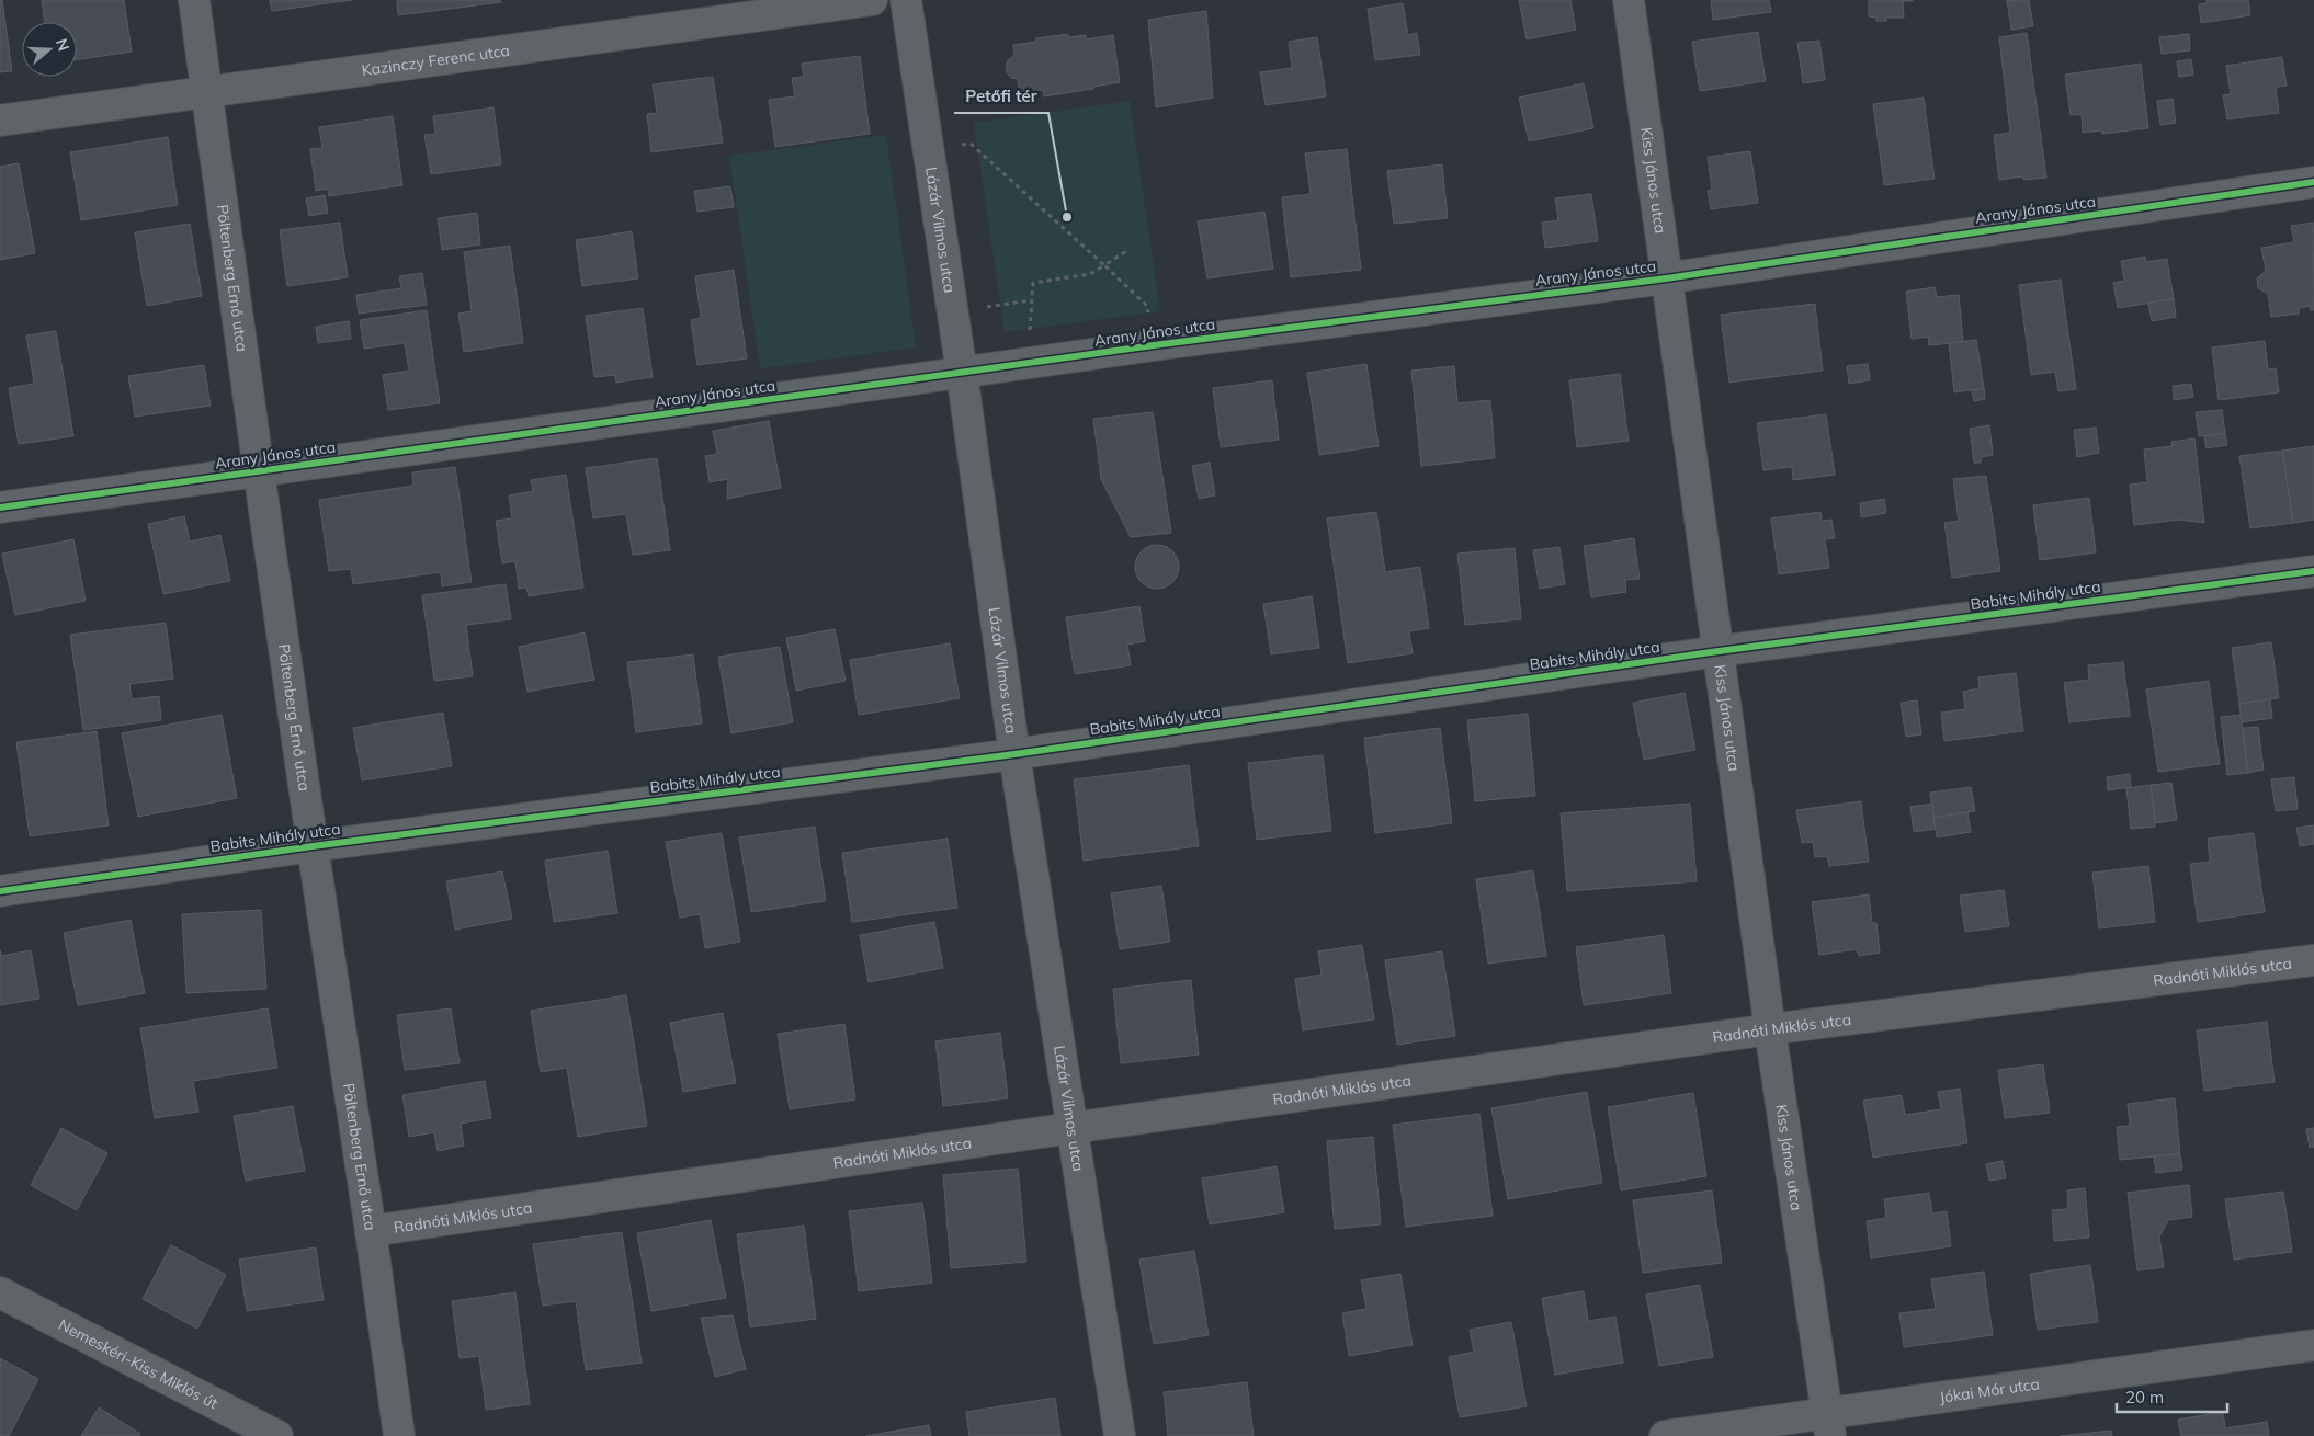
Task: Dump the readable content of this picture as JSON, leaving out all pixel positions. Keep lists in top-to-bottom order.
{
  "streets": {
    "street": [
      "Kazinczy Ferenc utca",
      "Kiss János utca",
      "Arany János utca",
      "Lázár Vilmos utca",
      "Pöltenberg Ernő utca",
      "Babits Mihály utca",
      "Radnóti Miklós utca",
      "Nemeskéri-Kiss Miklós út",
      "Jókai Mór utca"
    ]
  },
  "crossings": [
    ["Kazinczy Ferenc utca", "Pöltenberg Ernő utca"],
    ["Kiss János utca", "Arany János utca"],
    ["Kiss János utca", "Babits Mihály utca"],
    ["Kiss János utca", "Radnóti Miklós utca"],
    ["Kiss János utca", "Jókai Mór utca"],
    ["Arany János utca", "Lázár Vilmos utca"],
    ["Arany János utca", "Pöltenberg Ernő utca"],
    ["Lázár Vilmos utca", "Babits Mihály utca"],
    ["Lázár Vilmos utca", "Radnóti Miklós utca"],
    ["Pöltenberg Ernő utca", "Babits Mihály utca"],
    ["Pöltenberg Ernő utca", "Radnóti Miklós utca"]
  ],
  "places": ["Petőfi tér"],
  "scale_bar": "20 m",
  "north": "right"
}
